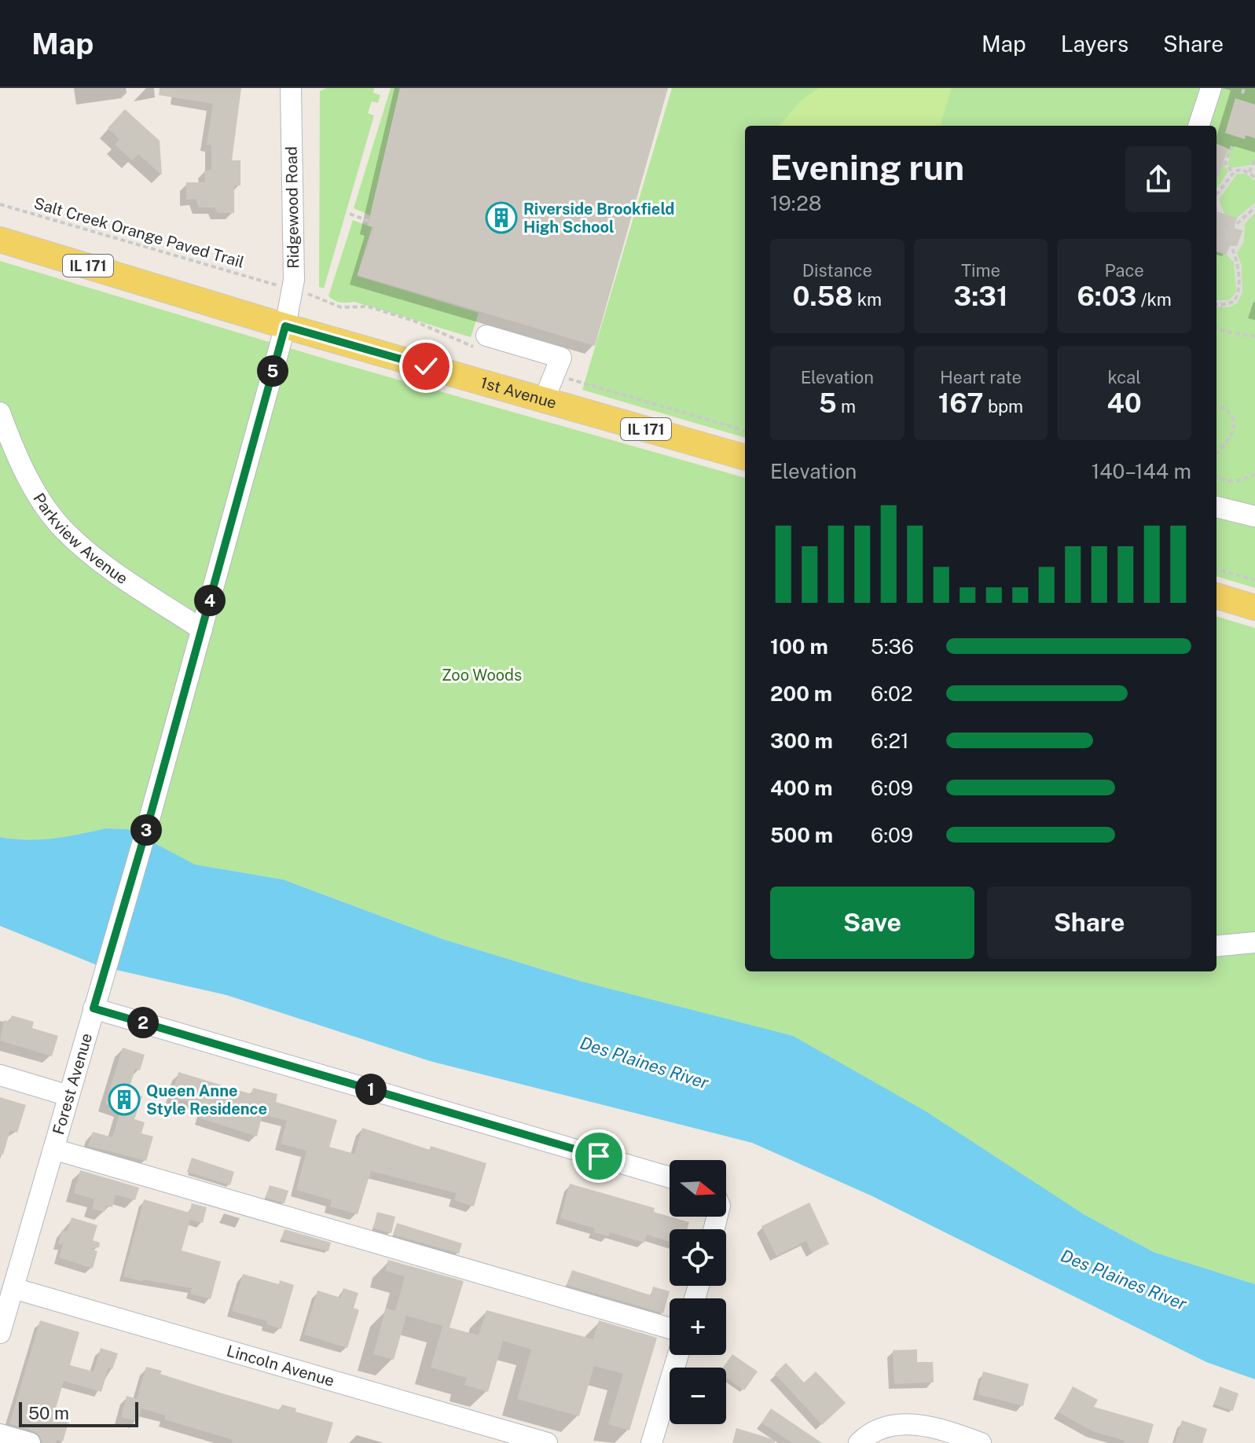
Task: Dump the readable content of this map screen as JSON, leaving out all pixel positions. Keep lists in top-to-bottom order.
{
  "streets": {
    "main road": ["IL 171", "1st Avenue"],
    "street": [
      "Ridgewood Road",
      "Parkview Avenue",
      "Forest Avenue",
      "Lincoln Avenue"
    ],
    "path": ["Salt Creek Orange Paved Trail"]
  },
  "crossings": [
    ["Ridgewood Road", "1st Avenue"],
    ["Ridgewood Road", "Forest Avenue"],
    ["1st Avenue", "Forest Avenue"],
    ["Parkview Avenue", "Forest Avenue"],
    ["Forest Avenue", "Lincoln Avenue"]
  ],
  "water": ["Des Plaines River"],
  "parks": ["Zoo Woods"],
  "places": {
    "building": ["Riverside Brookfield High School", "Queen Anne Style Residence"]
  },
  "scale_bar": "50 m",
  "north": "right",
  "page": {
    "header": "Map",
    "nav": ["Map", "Layers", "Share"],
    "heading": ["Evening run", "19:28"],
    "stats": [
      ["Distance", "0.58 km"],
      ["Time", "3:31"],
      ["Pace", "6:03 /km"],
      ["Elevation", "5 m"],
      ["Heart rate", "167 bpm"],
      ["kcal", "40"]
    ],
    "pins": [
      "5",
      "4",
      "3",
      "2",
      "1"
    ],
    "chart": ["Elevation", "140–144 m"],
    "list": [
      {
        "name": "100 m",
        "note": "5:36"
      },
      {
        "name": "200 m",
        "note": "6:02"
      },
      {
        "name": "300 m",
        "note": "6:21"
      },
      {
        "name": "400 m",
        "note": "6:09"
      },
      {
        "name": "500 m",
        "note": "6:09"
      }
    ],
    "buttons": ["Save", "Share"],
    "map_buttons": ["+", "−"],
    "scale": "50 m"
  }
}
